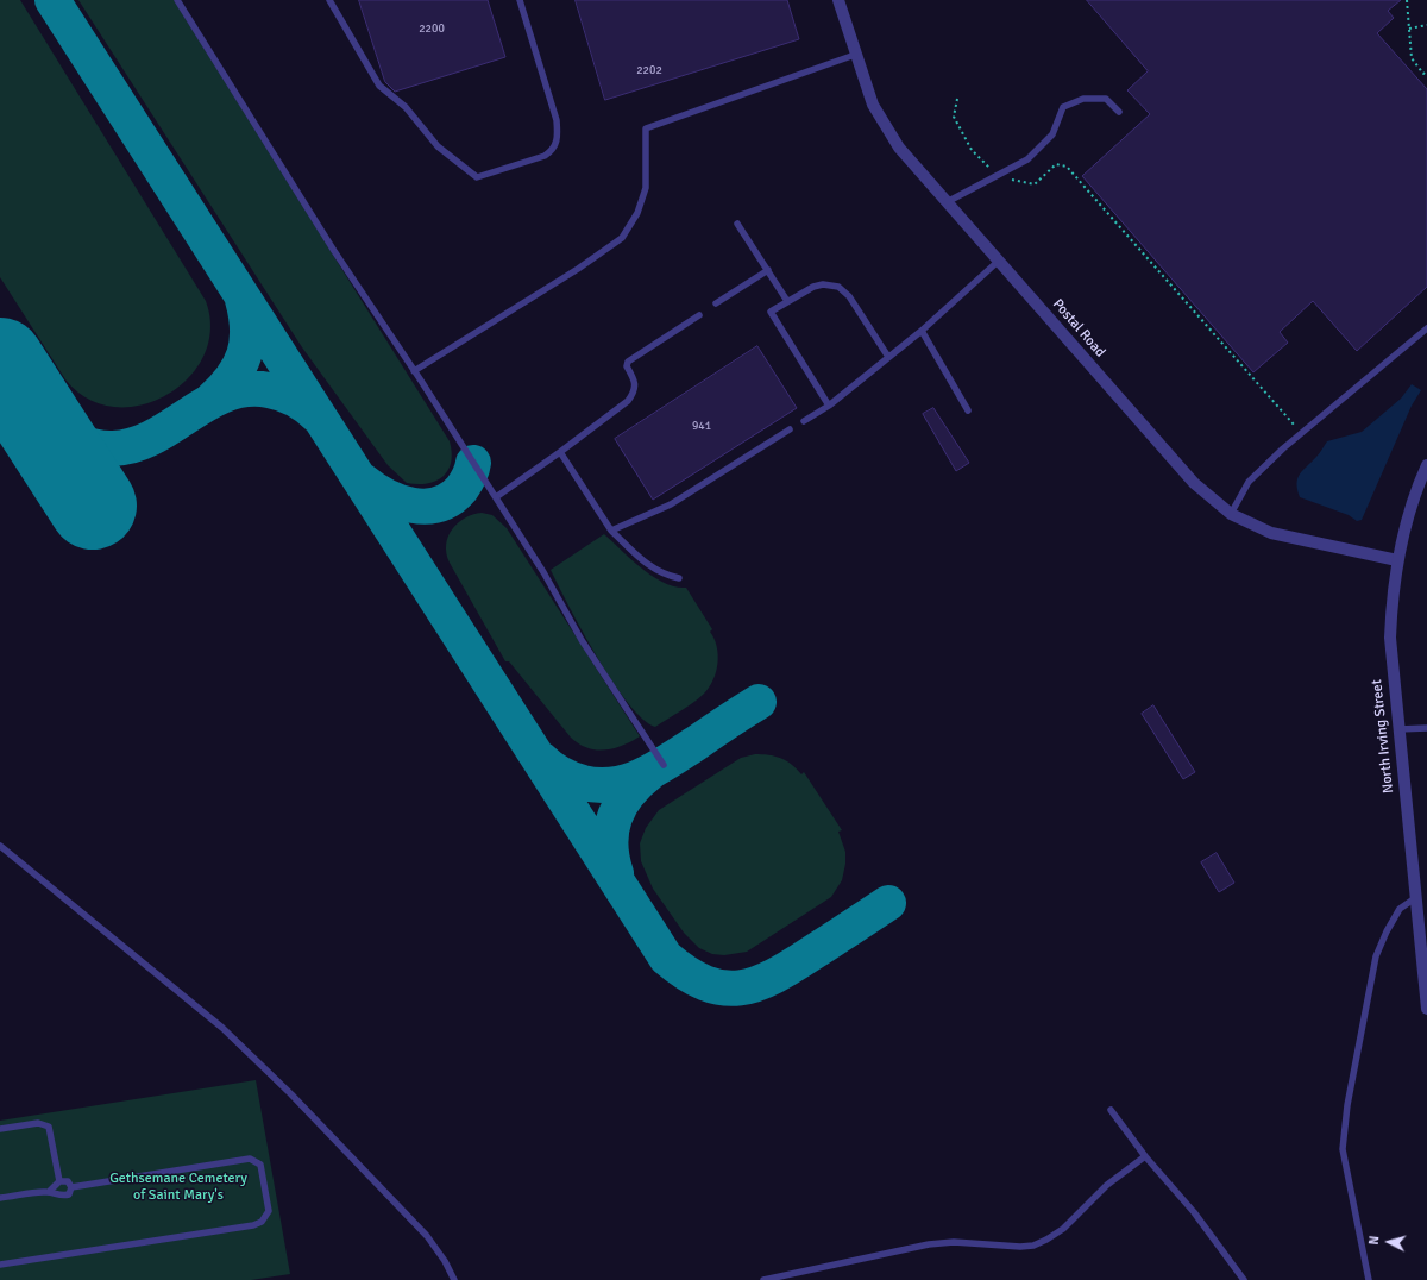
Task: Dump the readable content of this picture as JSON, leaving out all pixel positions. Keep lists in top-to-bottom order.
{
  "streets": {
    "street": ["Postal Road", "North Irving Street"]
  },
  "crossings": [
    ["Postal Road", "North Irving Street"]
  ],
  "parks": ["Gethsemane Cemetery of Saint Mary's"],
  "house_numbers": ["2200", "2202", "941"],
  "north": "left"
}
